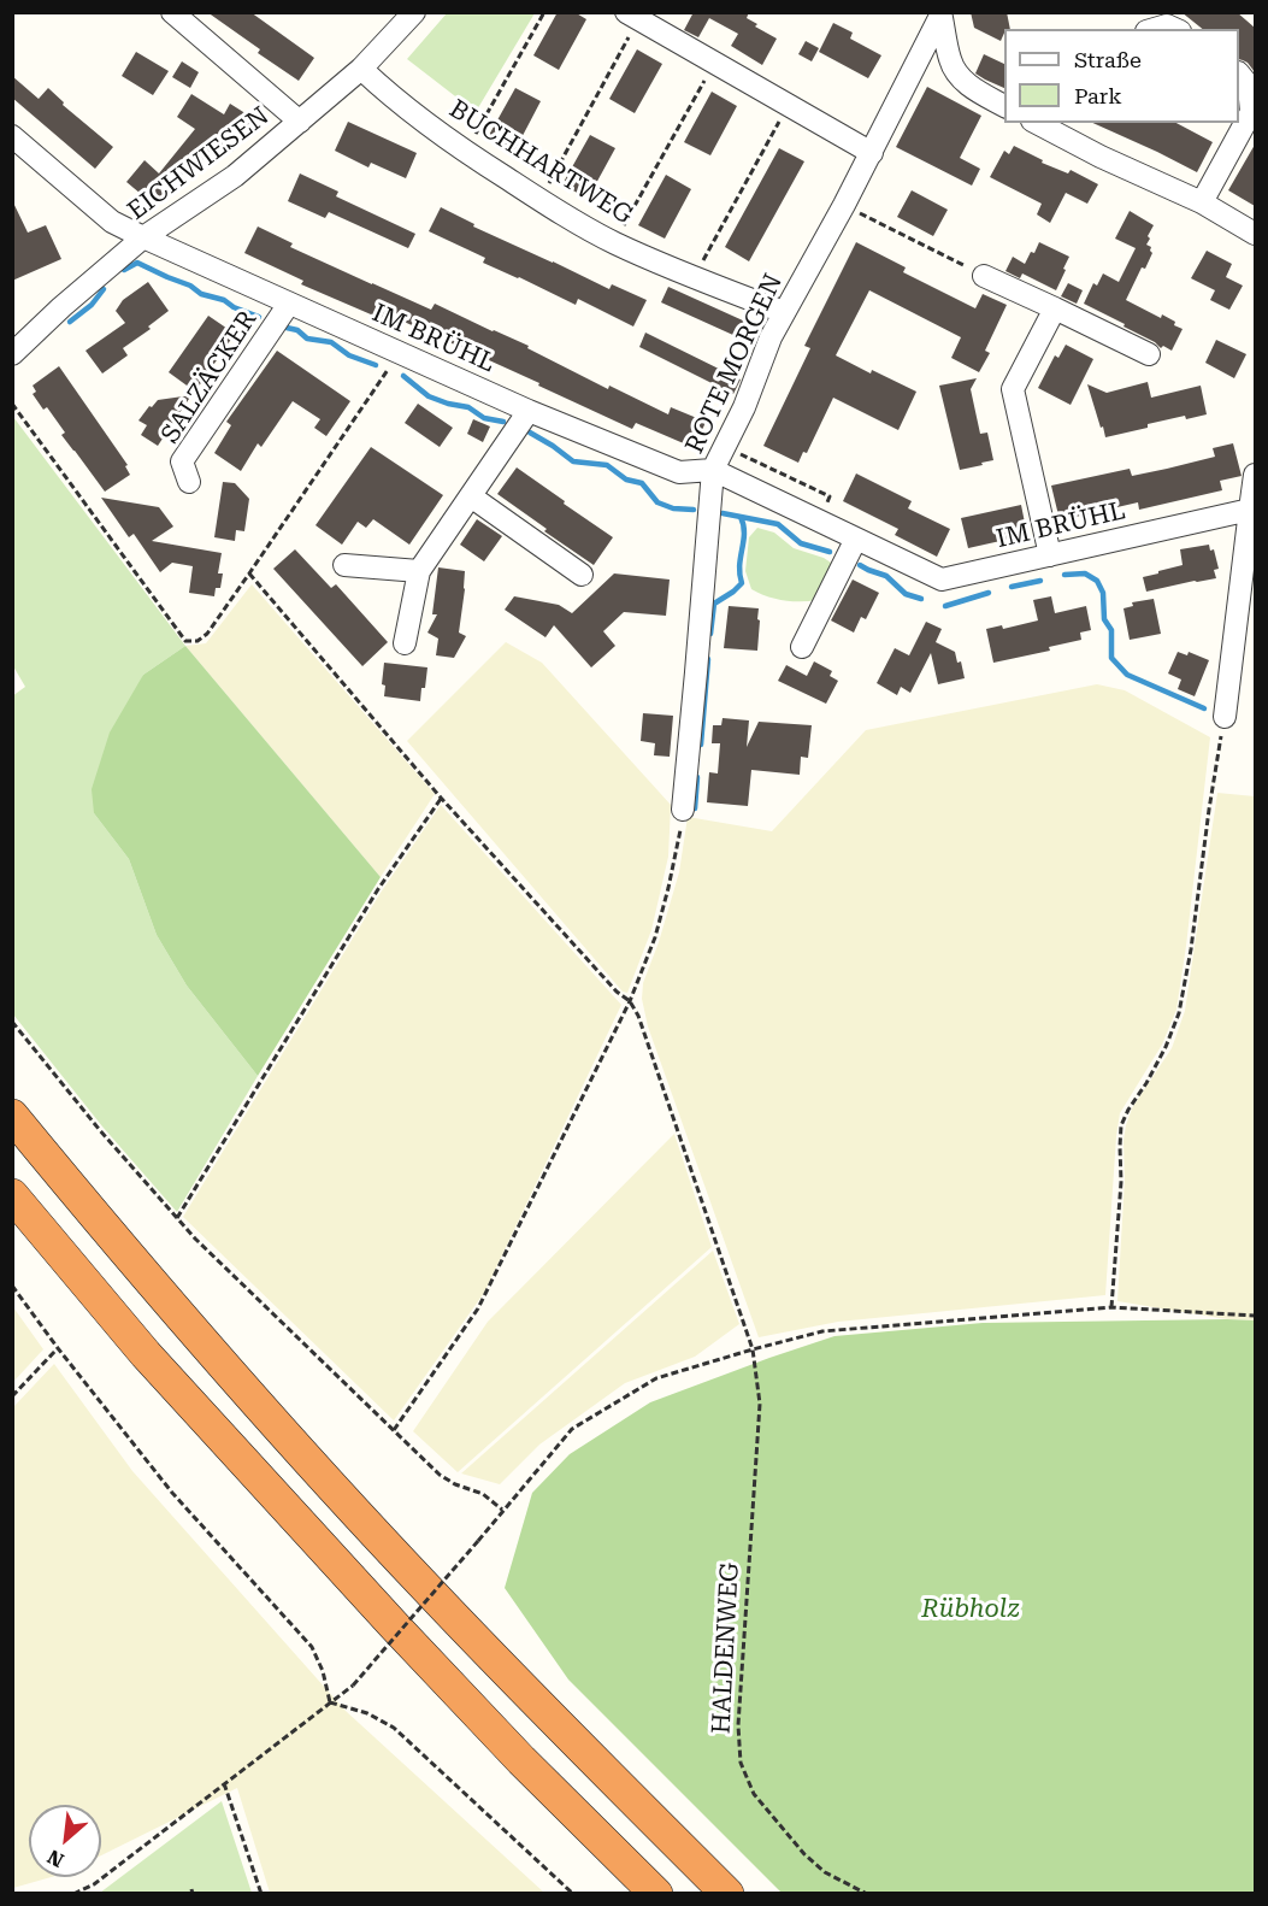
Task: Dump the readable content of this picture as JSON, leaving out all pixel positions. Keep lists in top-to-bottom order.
{
  "streets": {
    "street": [
      "BUCHHARTWEG",
      "EICHWIESEN",
      "IM BRÜHL",
      "ROTE MORGEN",
      "SALZÄCKER"
    ],
    "path": ["HALDENWEG"]
  },
  "crossings": [
    ["BUCHHARTWEG", "EICHWIESEN"],
    ["BUCHHARTWEG", "ROTE MORGEN"],
    ["EICHWIESEN", "IM BRÜHL"],
    ["IM BRÜHL", "ROTE MORGEN"],
    ["IM BRÜHL", "SALZÄCKER"]
  ],
  "parks": ["Rübholz"],
  "legend": ["Straße", "Park"],
  "north": "bottom left"
}
